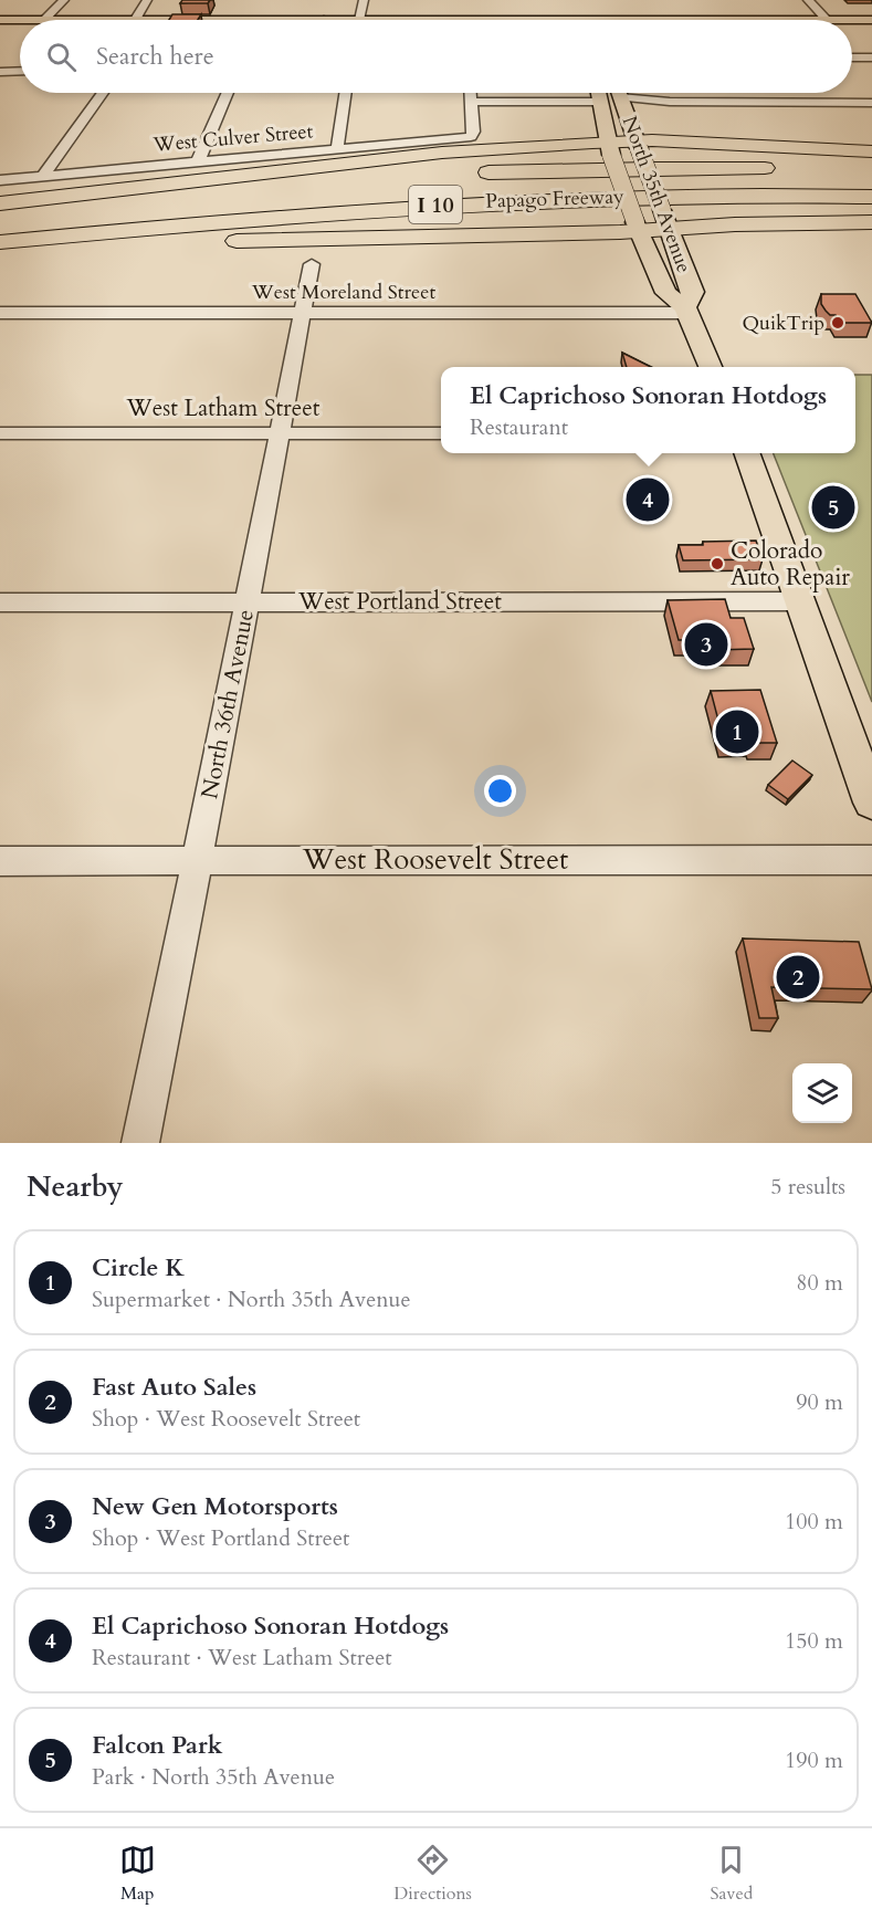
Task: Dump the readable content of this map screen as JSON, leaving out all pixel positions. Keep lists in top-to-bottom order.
{
  "streets": {
    "highway": ["Papago Freeway", "I 10"],
    "main road": ["North 35th Avenue"],
    "street": [
      "West Culver Street",
      "West Moreland Street",
      "West Latham Street",
      "West Portland Street",
      "North 36th Avenue",
      "West Roosevelt Street"
    ]
  },
  "crossings": [
    ["North 35th Avenue", "West Moreland Street"],
    ["West Moreland Street", "North 36th Avenue"],
    ["West Latham Street", "North 36th Avenue"],
    ["West Portland Street", "North 36th Avenue"],
    ["North 36th Avenue", "West Roosevelt Street"]
  ],
  "places": ["QuikTrip", "Colorado Auto Repair"],
  "page": {
    "search": "Search here",
    "popup": ["El Caprichoso Sonoran Hotdogs", "Restaurant"],
    "pins": [
      "4",
      "5",
      "3",
      "1",
      "2"
    ],
    "heading": ["Nearby", "5 results"],
    "list": [
      {
        "mark": "1",
        "name": "Circle K",
        "note": "Supermarket · North 35th Avenue",
        "value": "80 m"
      },
      {
        "mark": "2",
        "name": "Fast Auto Sales",
        "note": "Shop · West Roosevelt Street",
        "value": "90 m"
      },
      {
        "mark": "3",
        "name": "New Gen Motorsports",
        "note": "Shop · West Portland Street",
        "value": "100 m"
      },
      {
        "mark": "4",
        "name": "El Caprichoso Sonoran Hotdogs",
        "note": "Restaurant · West Latham Street",
        "value": "150 m"
      },
      {
        "mark": "5",
        "name": "Falcon Park",
        "note": "Park · North 35th Avenue",
        "value": "190 m"
      }
    ],
    "nav": ["Map", "Directions", "Saved"]
  }
}
